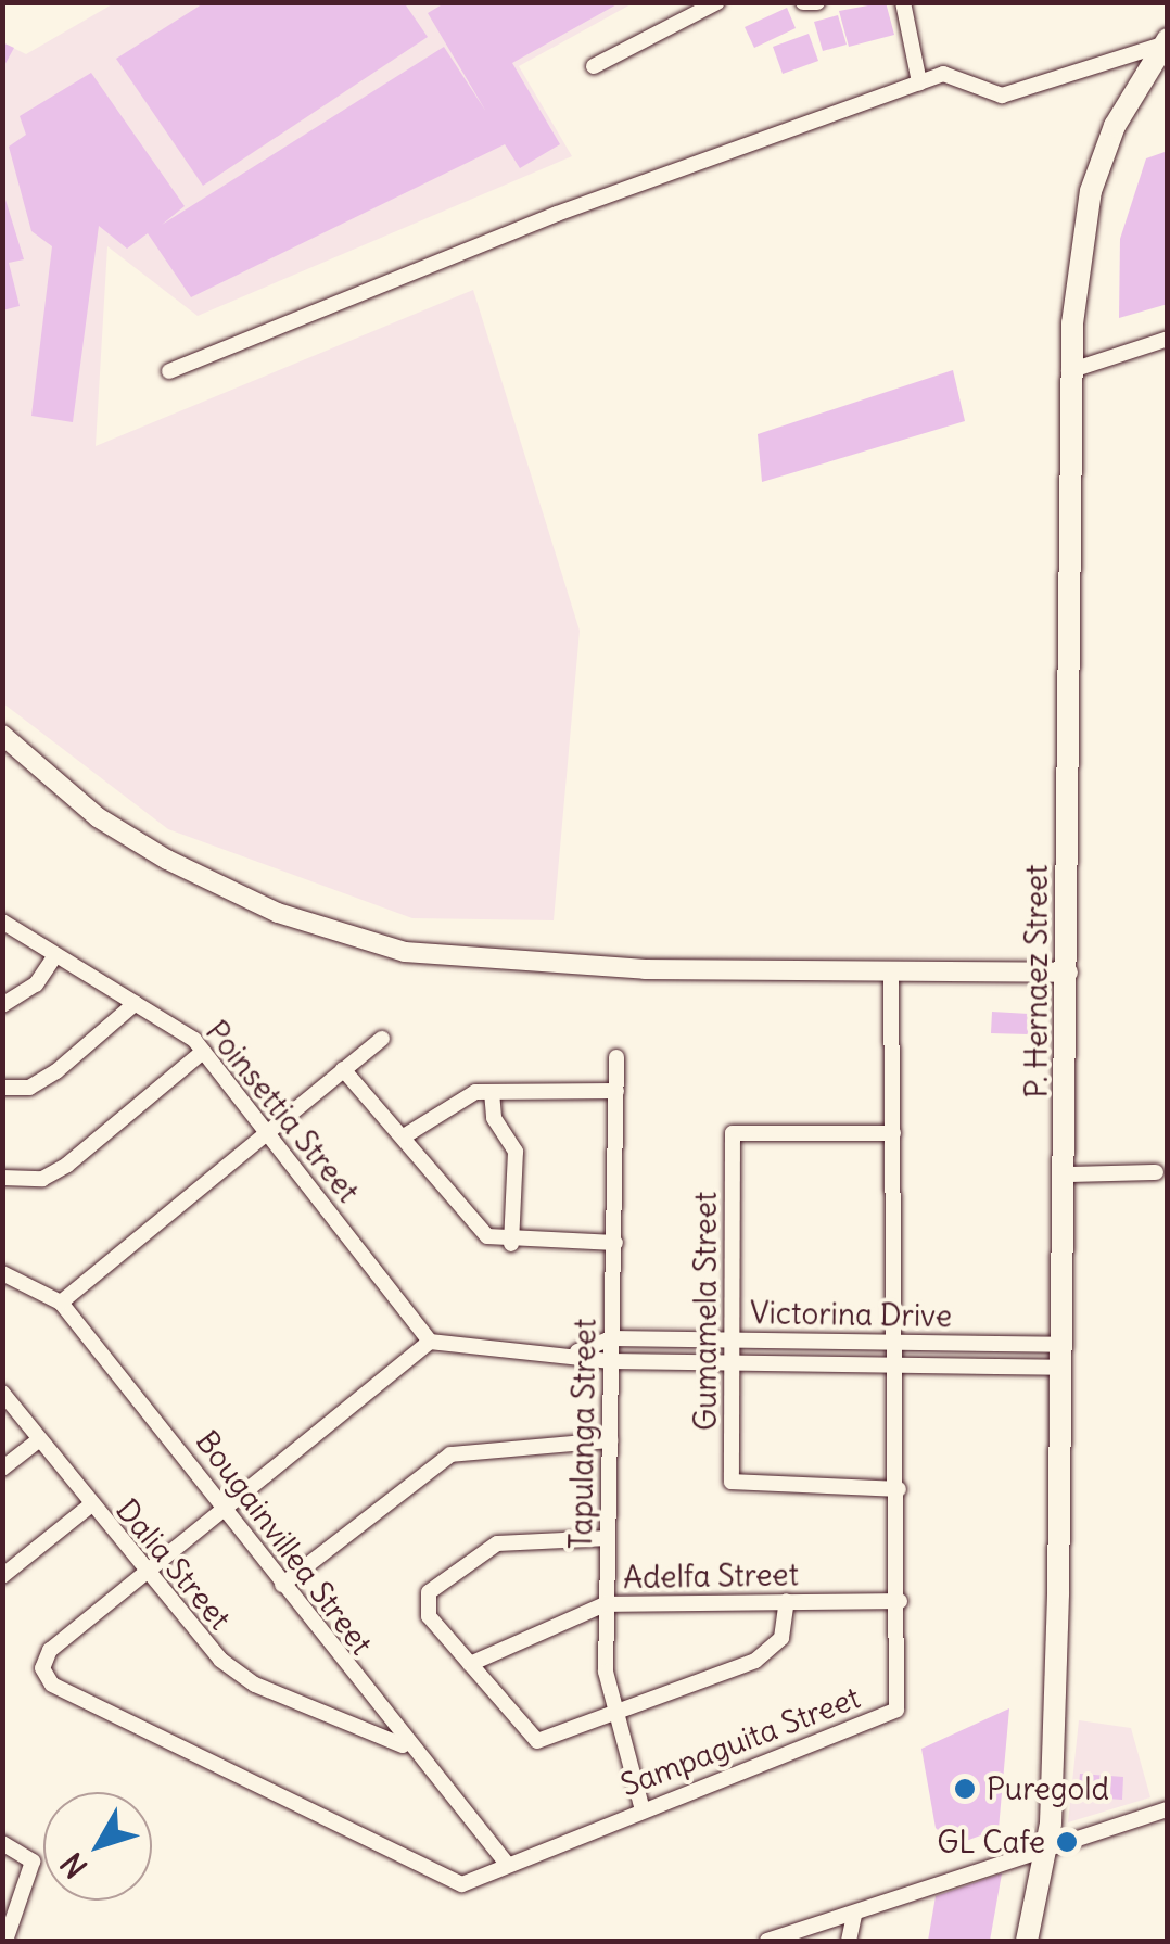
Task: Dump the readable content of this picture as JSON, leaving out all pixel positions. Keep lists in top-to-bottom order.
{
  "streets": {
    "main road": ["P. Hernaez Street"],
    "street": [
      "Poinsettia Street",
      "Gumamela Street",
      "Victorina Drive",
      "Tapulanga Street",
      "Bougainvillea Street",
      "Dalia Street",
      "Adelfa Street",
      "Sampaguita Street"
    ]
  },
  "crossings": [
    ["P. Hernaez Street", "Victorina Drive"],
    ["Poinsettia Street", "Victorina Drive"],
    ["Gumamela Street", "Victorina Drive"],
    ["Gumamela Street", "Sampaguita Street"],
    ["Victorina Drive", "Tapulanga Street"],
    ["Victorina Drive", "Sampaguita Street"],
    ["Tapulanga Street", "Adelfa Street"],
    ["Tapulanga Street", "Sampaguita Street"],
    ["Bougainvillea Street", "Dalia Street"],
    ["Bougainvillea Street", "Sampaguita Street"],
    ["Dalia Street", "Sampaguita Street"],
    ["Adelfa Street", "Sampaguita Street"]
  ],
  "places": ["Puregold", "GL Cafe"],
  "north": "bottom left"
}
